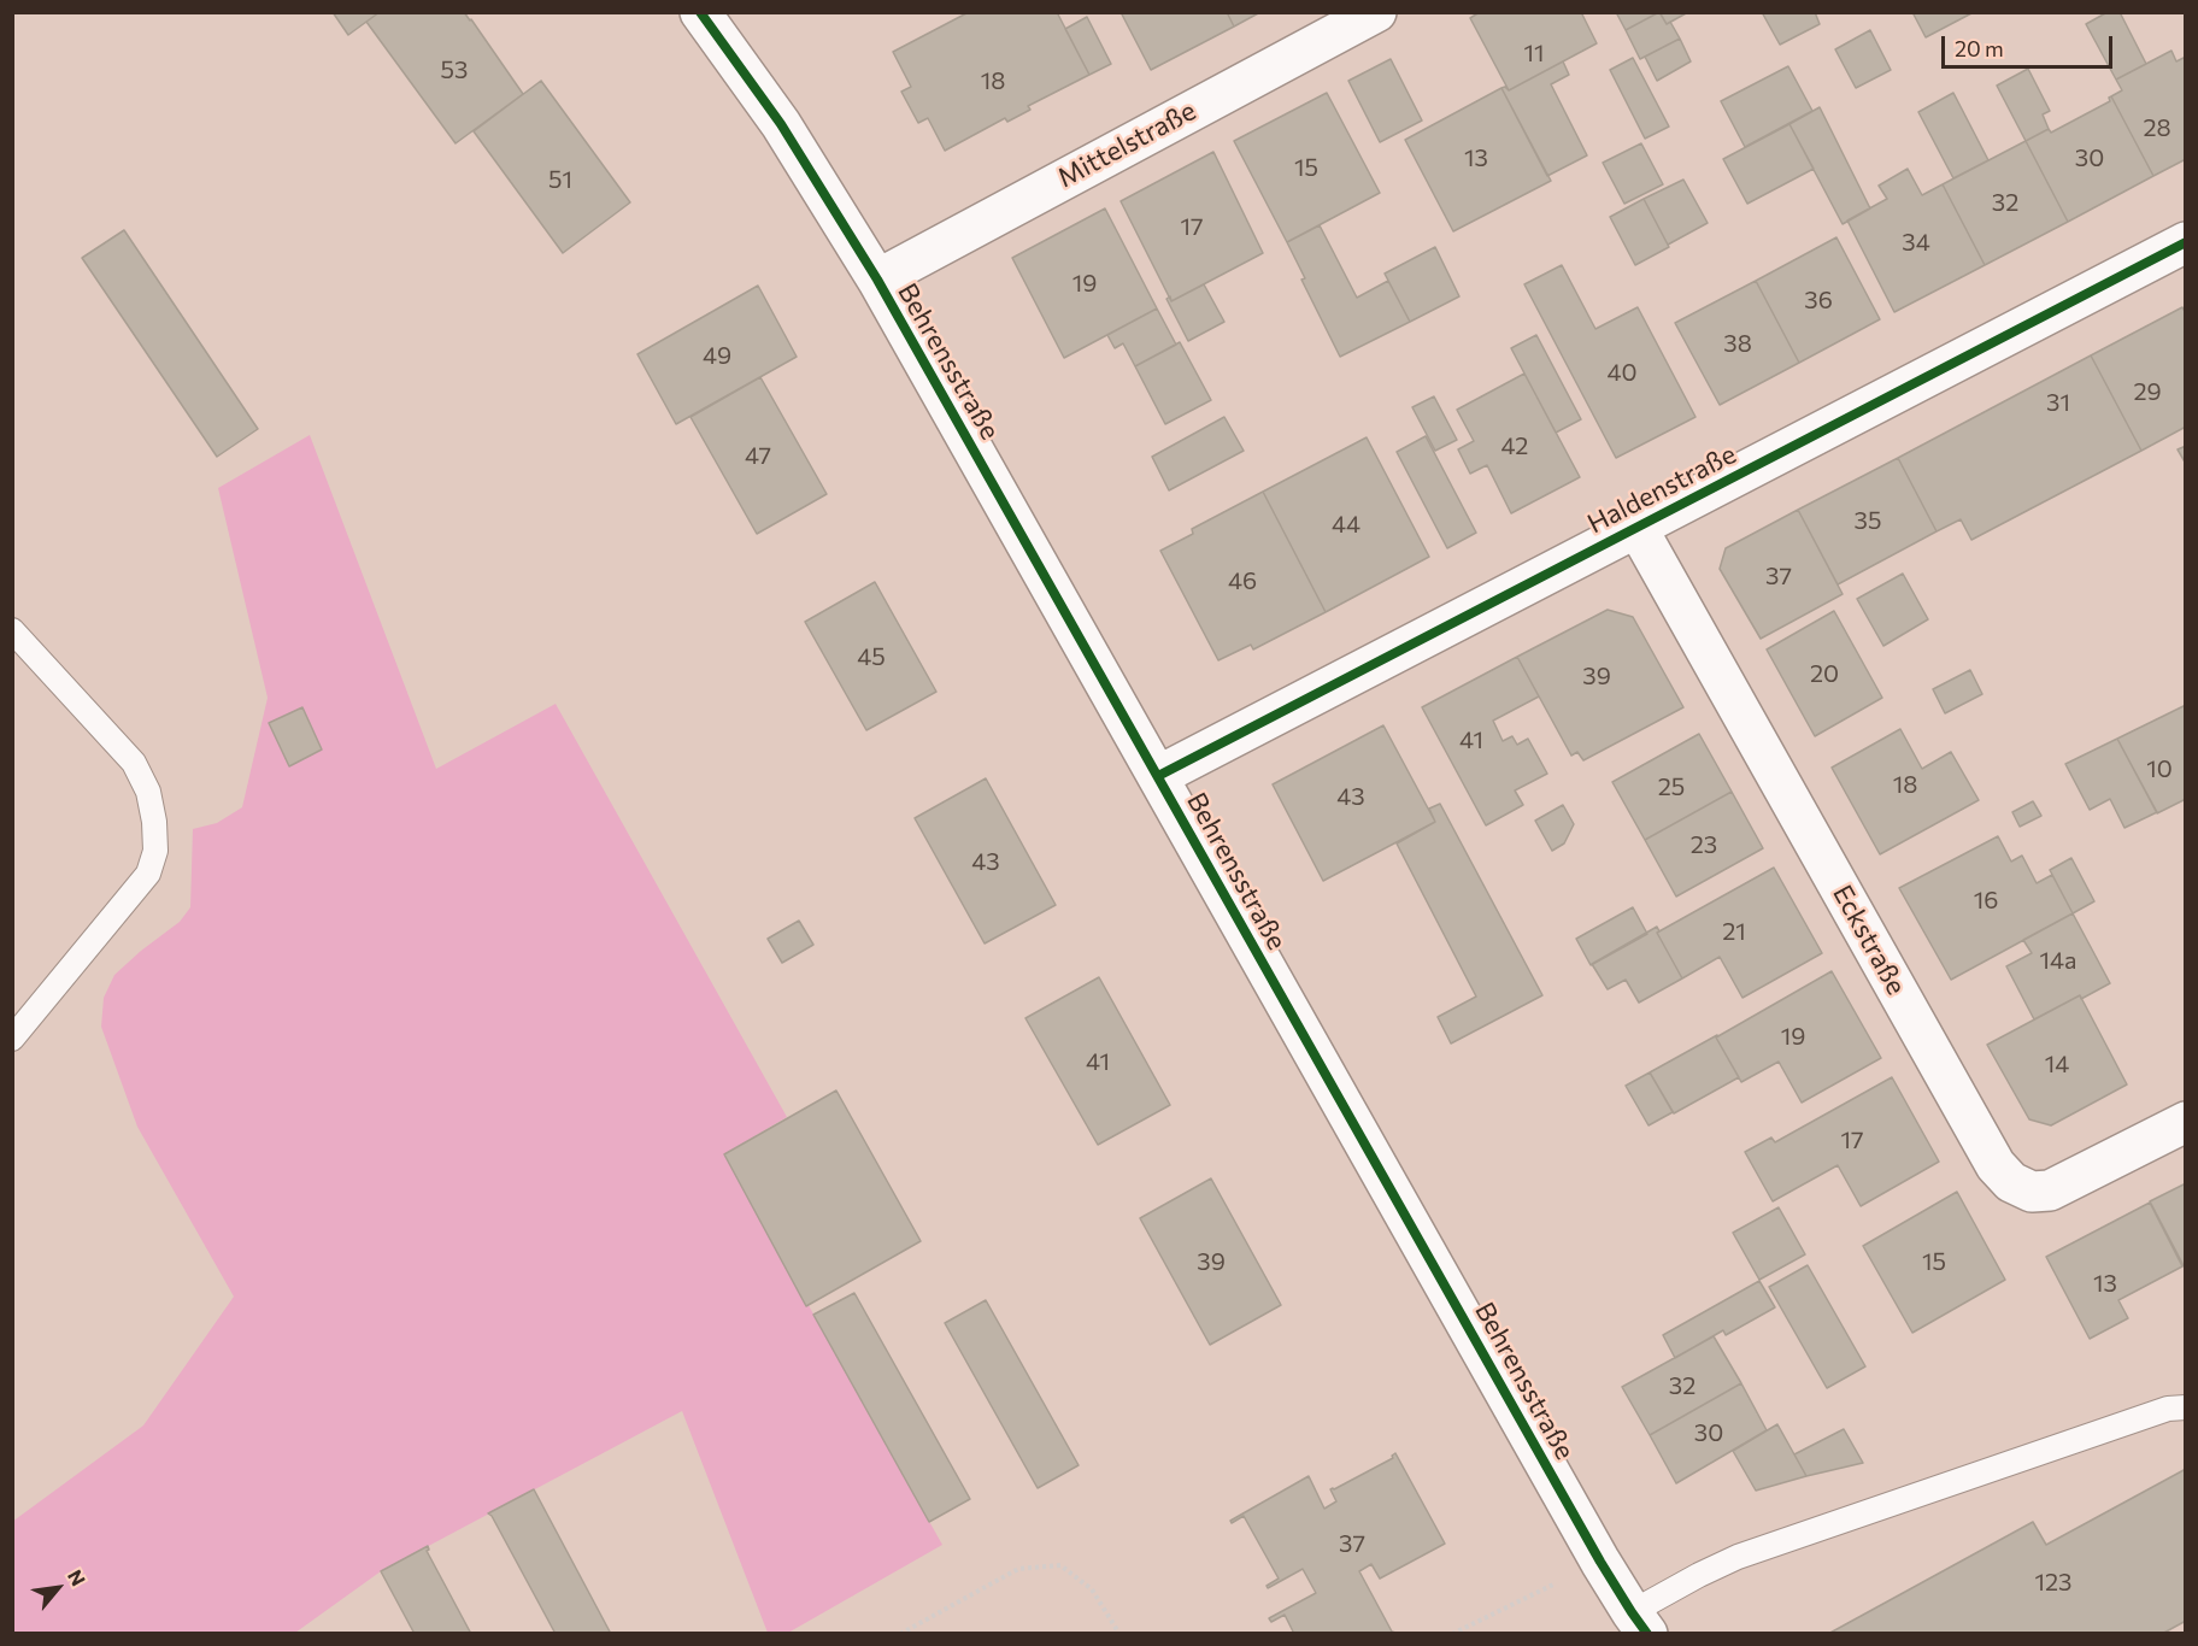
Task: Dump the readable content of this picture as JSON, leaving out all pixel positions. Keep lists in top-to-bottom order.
{
  "streets": {
    "street": [
      "Mittelstraße",
      "Behrensstraße",
      "Haldenstraße",
      "Eckstraße"
    ]
  },
  "crossings": [
    ["Mittelstraße", "Behrensstraße"],
    ["Behrensstraße", "Haldenstraße"],
    ["Haldenstraße", "Eckstraße"]
  ],
  "house_numbers": [
    "11",
    "53",
    "18",
    "28",
    "13",
    "30",
    "15",
    "51",
    "32",
    "17",
    "34",
    "19",
    "36",
    "38",
    "49",
    "40",
    "29",
    "31",
    "42",
    "47",
    "35",
    "44",
    "37",
    "46",
    "45",
    "20",
    "39",
    "41",
    "10",
    "18",
    "25",
    "43",
    "23",
    "43",
    "16",
    "21",
    "14a",
    "19",
    "41",
    "14",
    "17",
    "39",
    "15",
    "13",
    "32",
    "30",
    "37",
    "123"
  ],
  "scale_bar": "20 m",
  "north": "top right"
}
